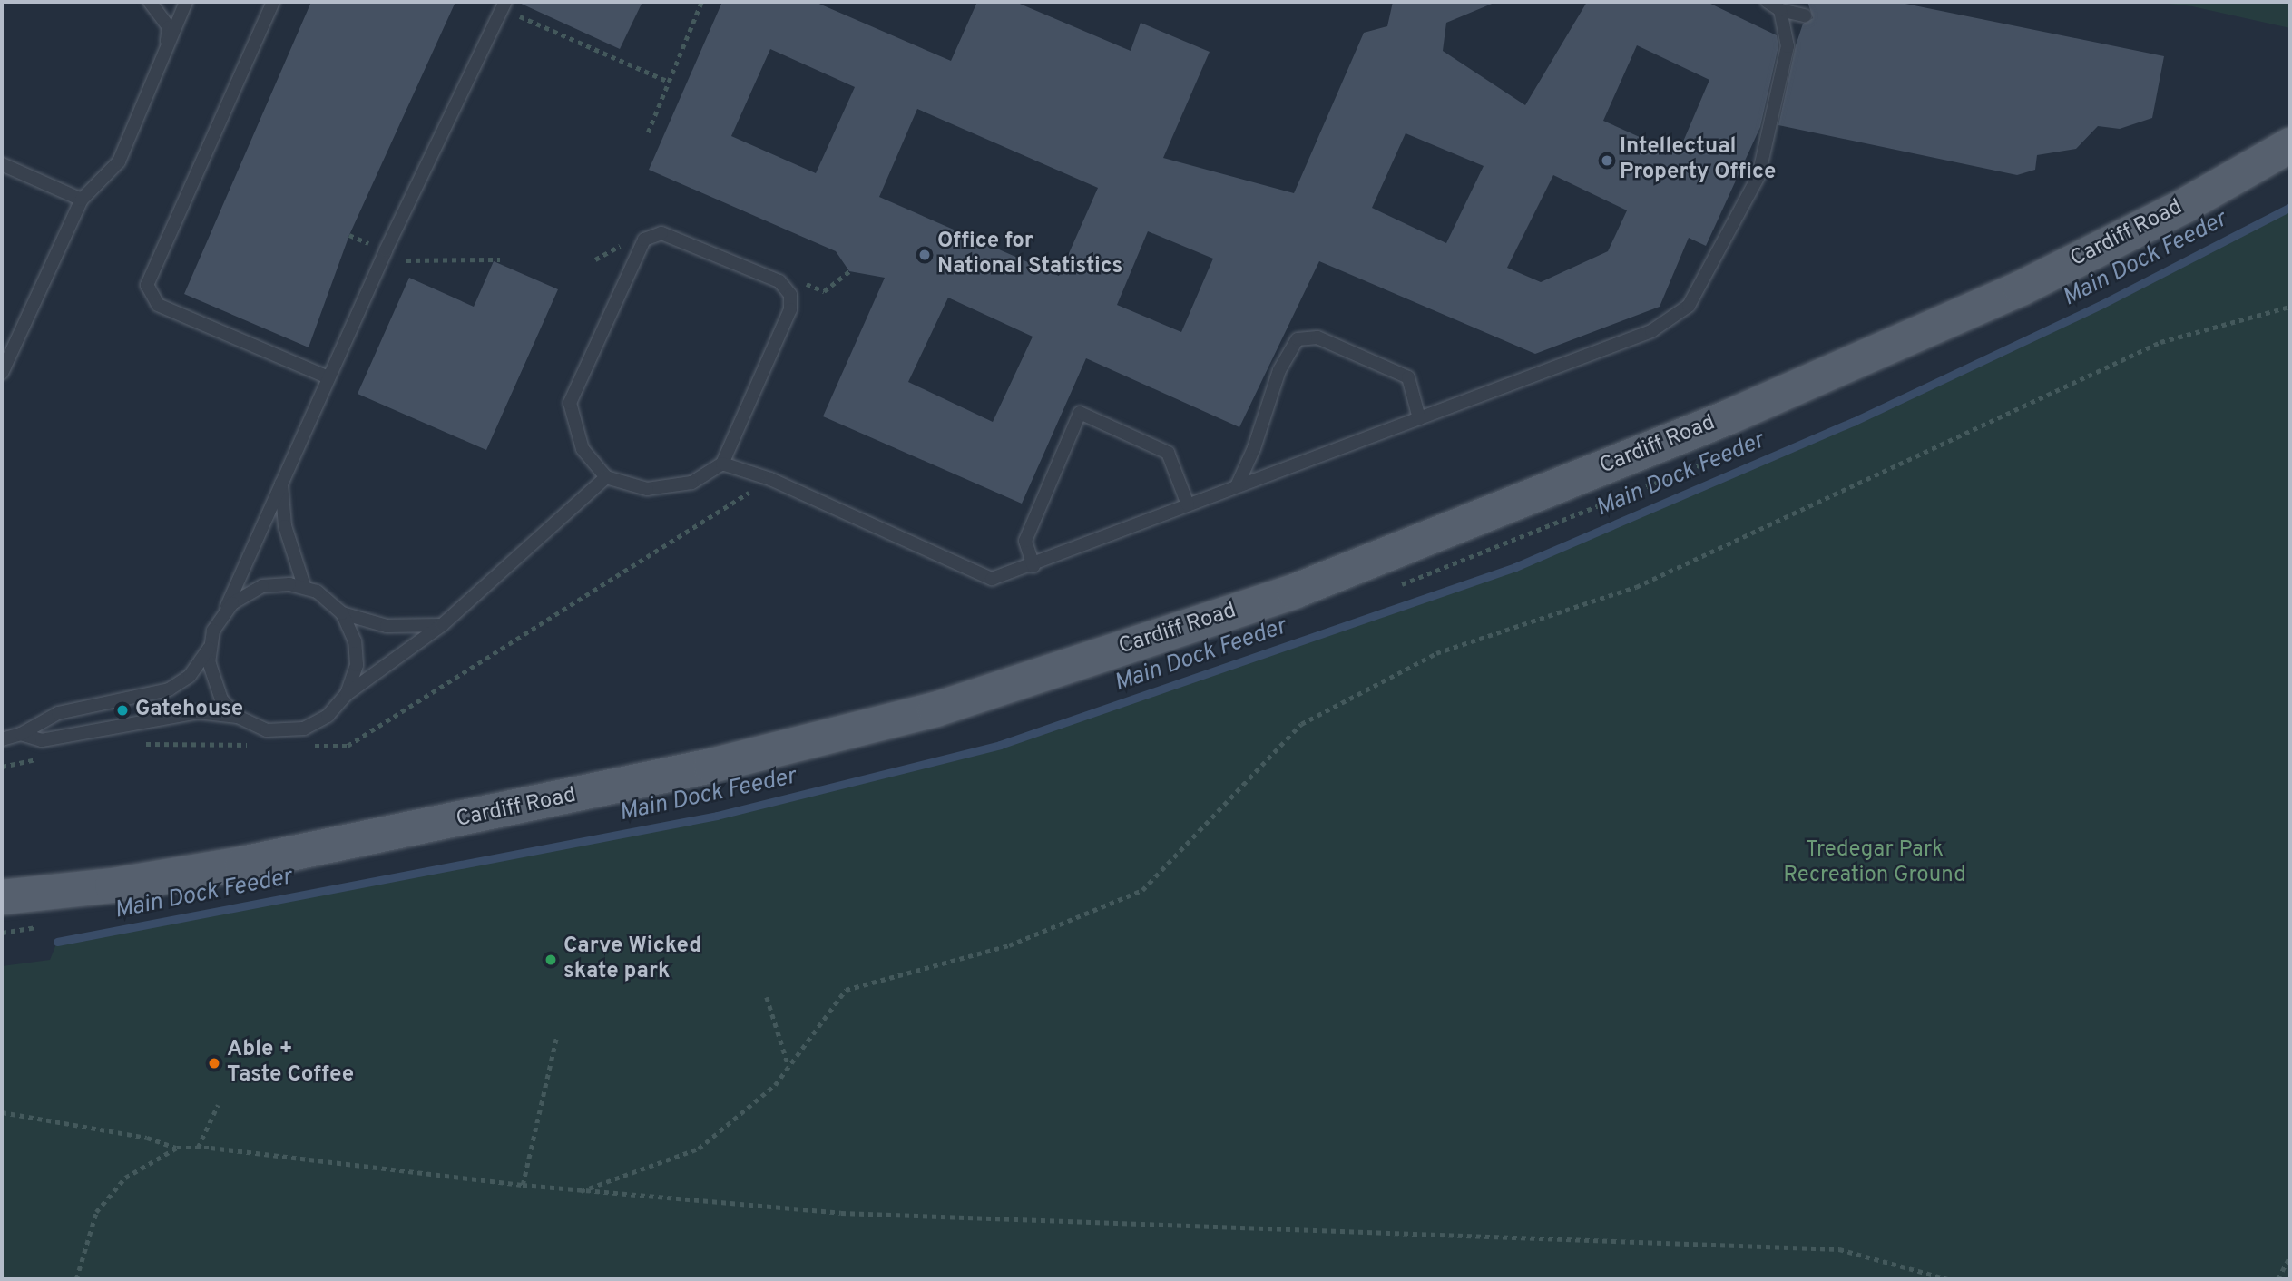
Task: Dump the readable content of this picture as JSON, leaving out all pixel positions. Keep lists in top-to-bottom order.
{
  "streets": {
    "main road": ["Cardiff Road"]
  },
  "water": ["Main Dock Feeder"],
  "parks": ["Tredegar Park Recreation Ground"],
  "places": [
    "Intellectual Property Office",
    "Office for National Statistics",
    "Gatehouse",
    "Carve Wicked skate park",
    "Able + Taste Coffee"
  ]
}
